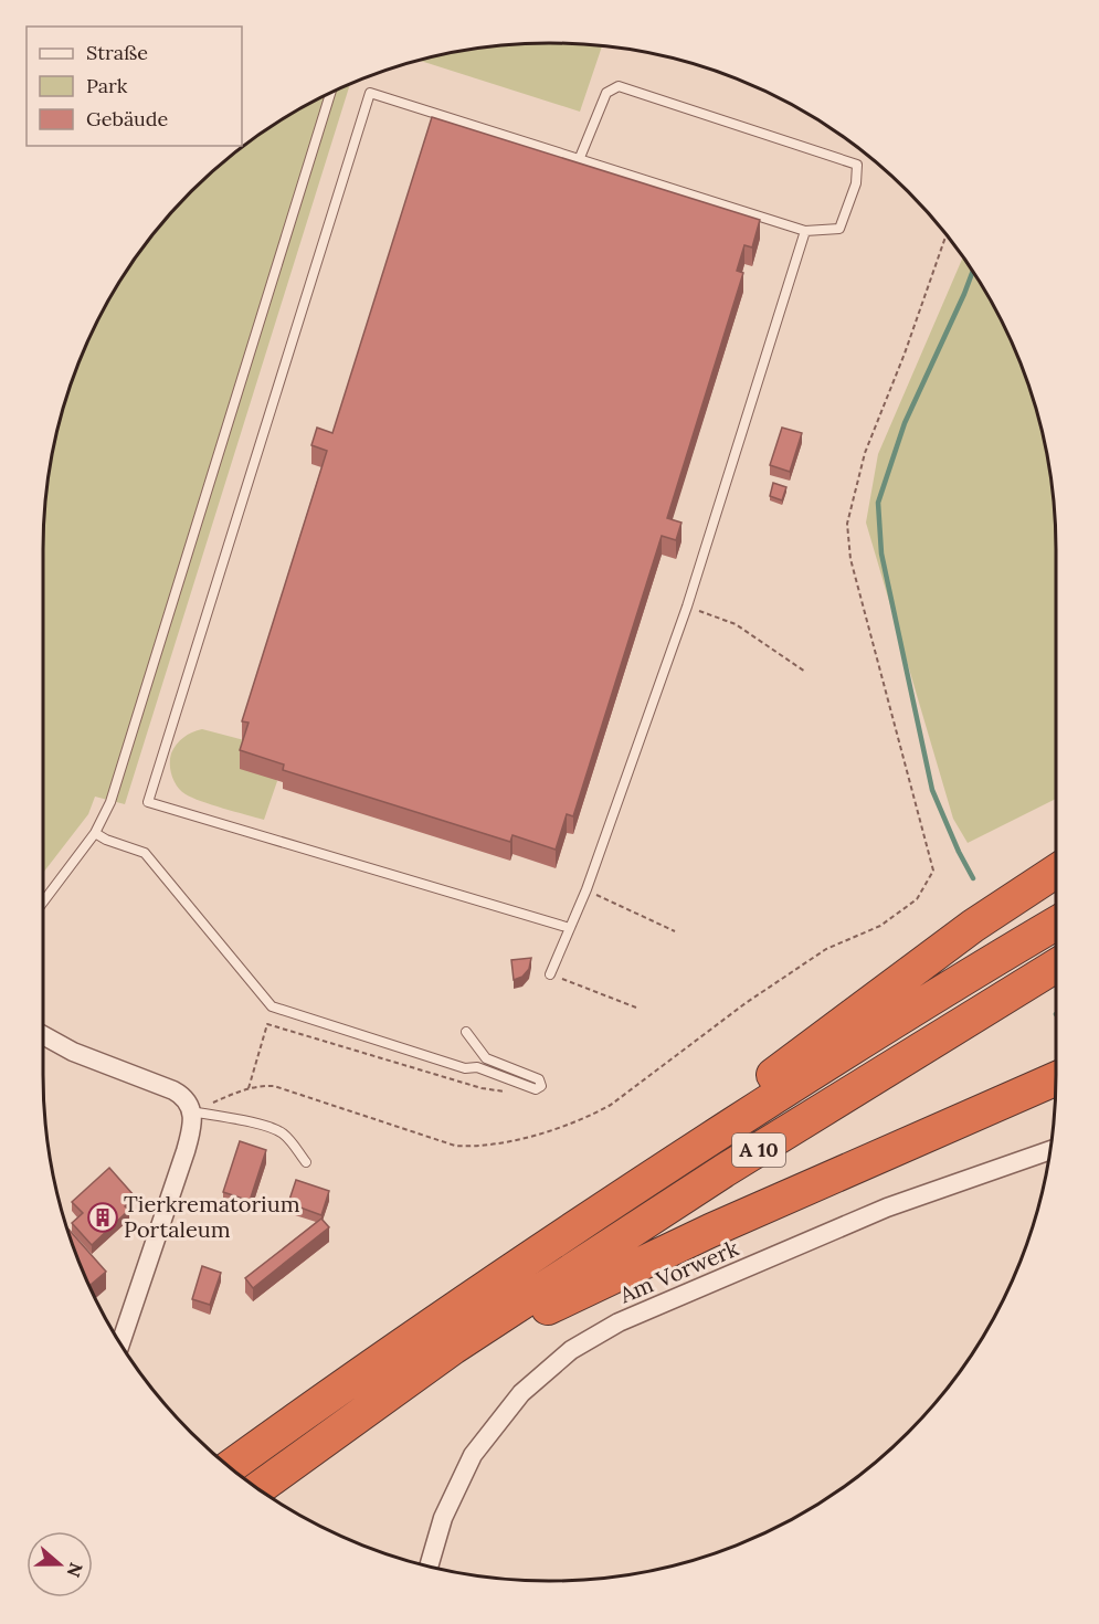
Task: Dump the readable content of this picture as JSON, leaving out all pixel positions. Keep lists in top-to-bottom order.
{
  "streets": {
    "highway": ["A 10"],
    "street": ["Am Vorwerk"]
  },
  "places": {
    "building": ["Tierkrematorium Portaleum"]
  },
  "legend": ["Straße", "Park", "Gebäude"],
  "north": "right"
}
